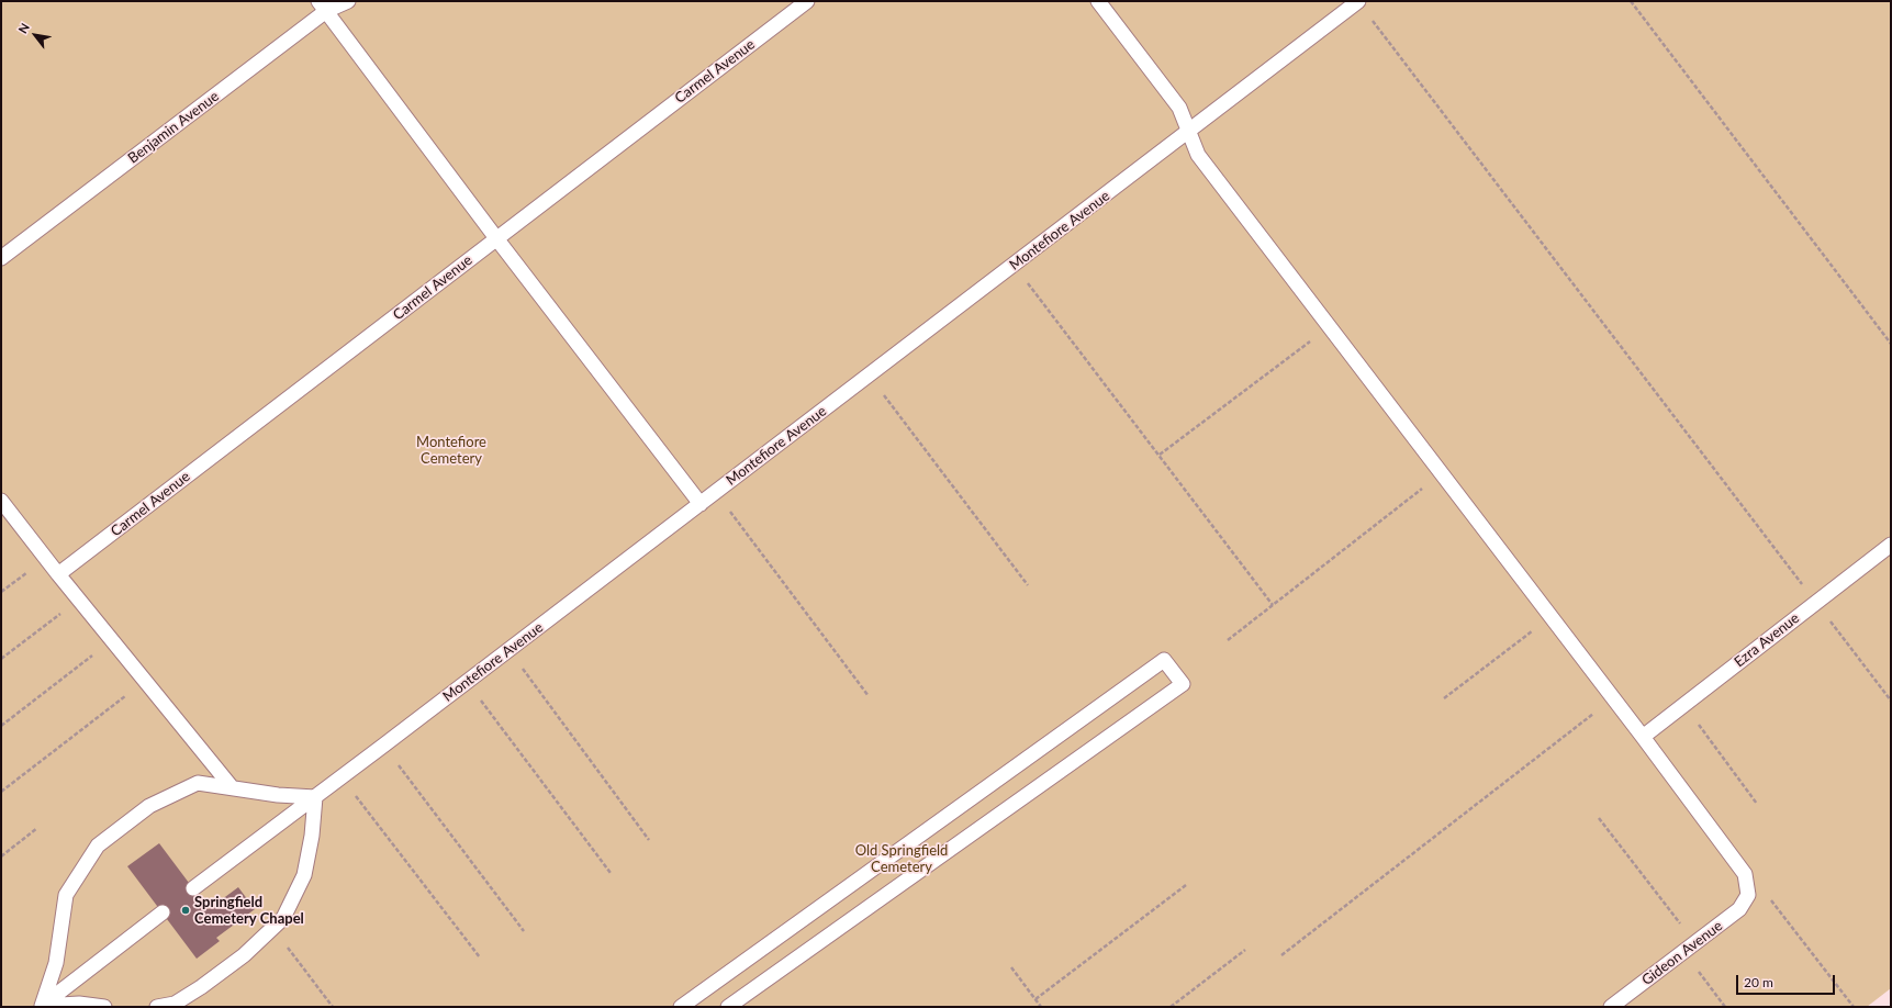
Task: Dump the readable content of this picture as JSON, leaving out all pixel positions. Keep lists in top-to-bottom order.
{
  "streets": {
    "lane": [
      "Carmel Avenue",
      "Benjamin Avenue",
      "Montefiore Avenue",
      "Ezra Avenue",
      "Gideon Avenue"
    ]
  },
  "parks": ["Montefiore Cemetery", "Old Springfield Cemetery"],
  "places": ["Springfield Cemetery Chapel"],
  "scale_bar": "20 m",
  "north": "top left"
}
